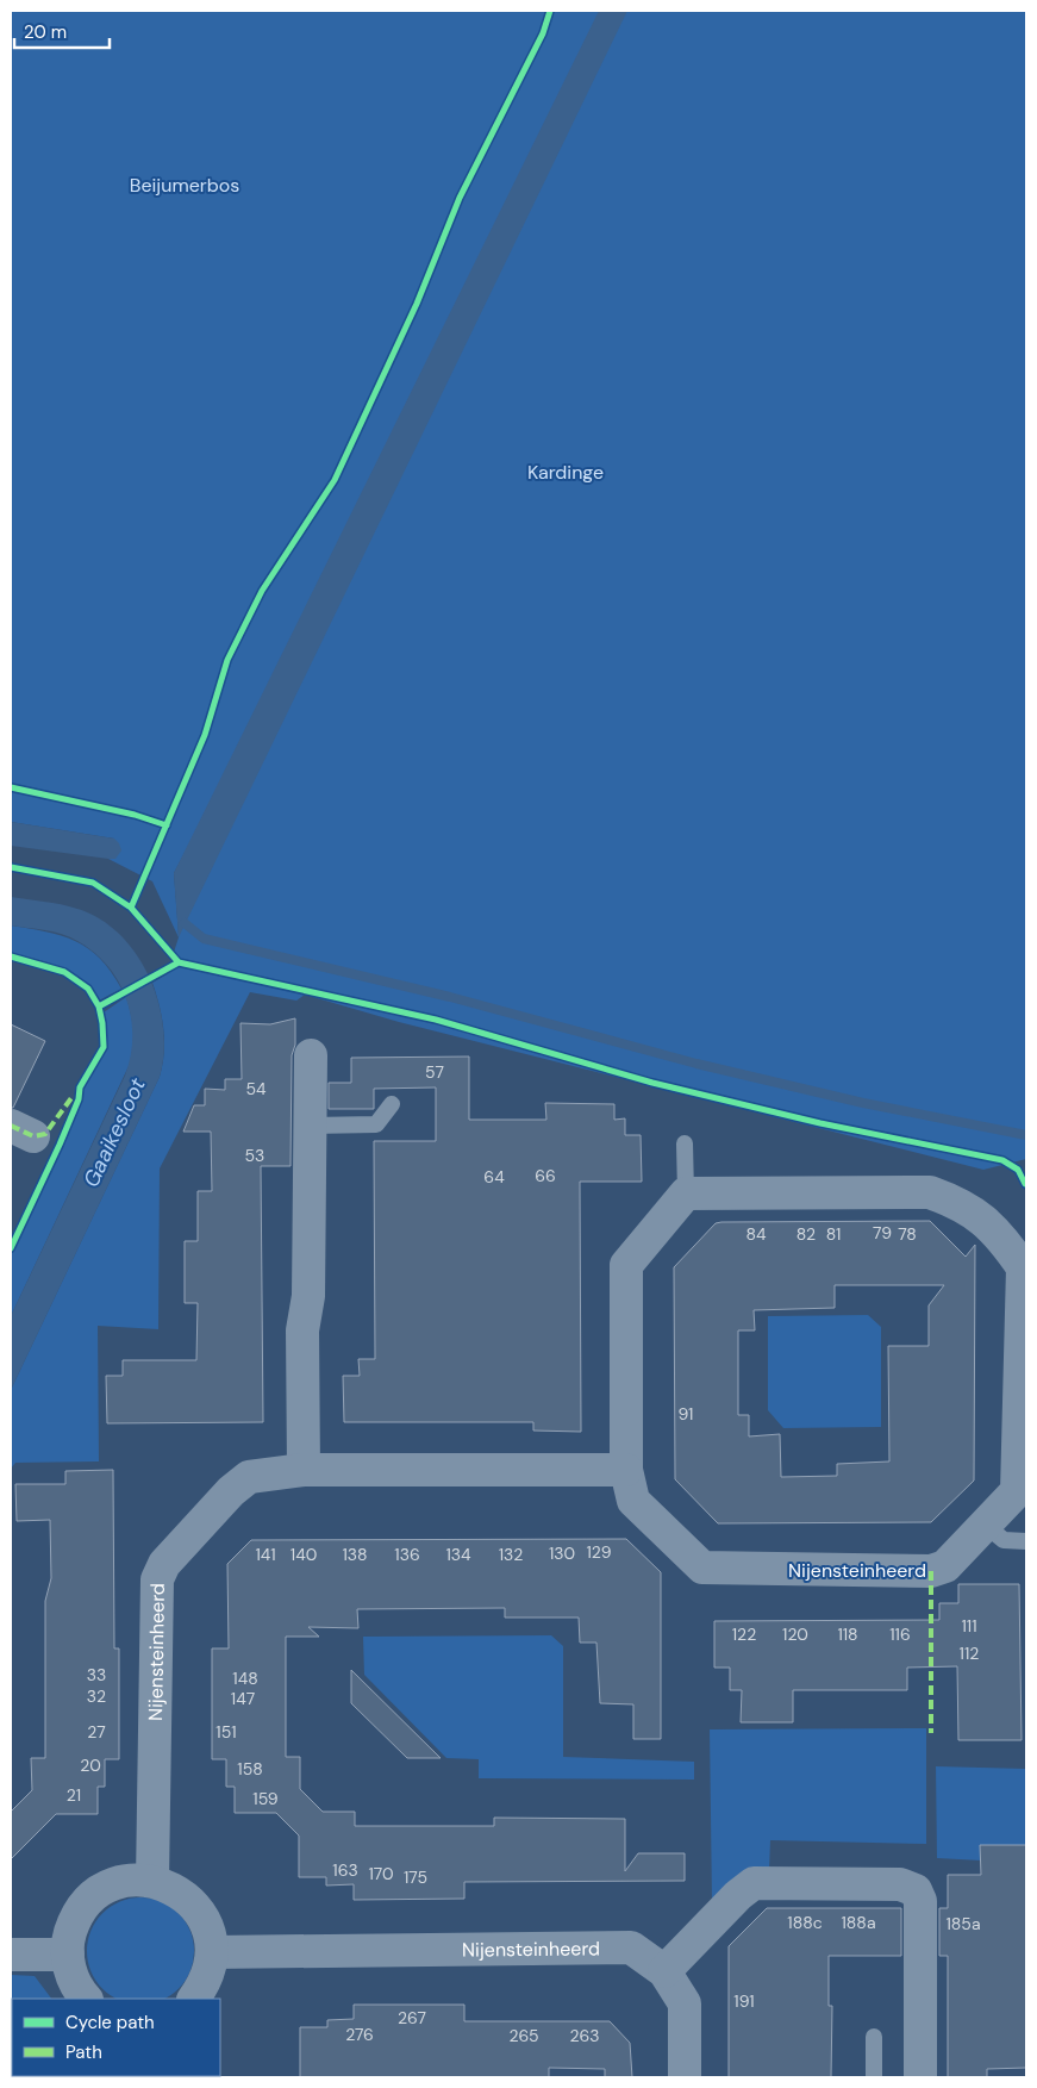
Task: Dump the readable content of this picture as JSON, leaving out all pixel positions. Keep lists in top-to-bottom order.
{
  "streets": {
    "street": ["Nijensteinheerd"]
  },
  "water": ["Gaaikesloot"],
  "parks": ["Beijumerbos", "Kardinge"],
  "house_numbers": [
    "57",
    "54",
    "53",
    "66",
    "64",
    "79",
    "84",
    "82",
    "81",
    "78",
    "91",
    "129",
    "130",
    "141",
    "140",
    "138",
    "136",
    "134",
    "132",
    "111",
    "122",
    "120",
    "118",
    "116",
    "112",
    "33",
    "148",
    "32",
    "147",
    "27",
    "151",
    "20",
    "158",
    "21",
    "159",
    "163",
    "170",
    "175",
    "188c",
    "188a",
    "185a",
    "191",
    "267",
    "276",
    "265",
    "263"
  ],
  "legend": ["Cycle path", "Path"],
  "scale_bar": "20 m"
}
